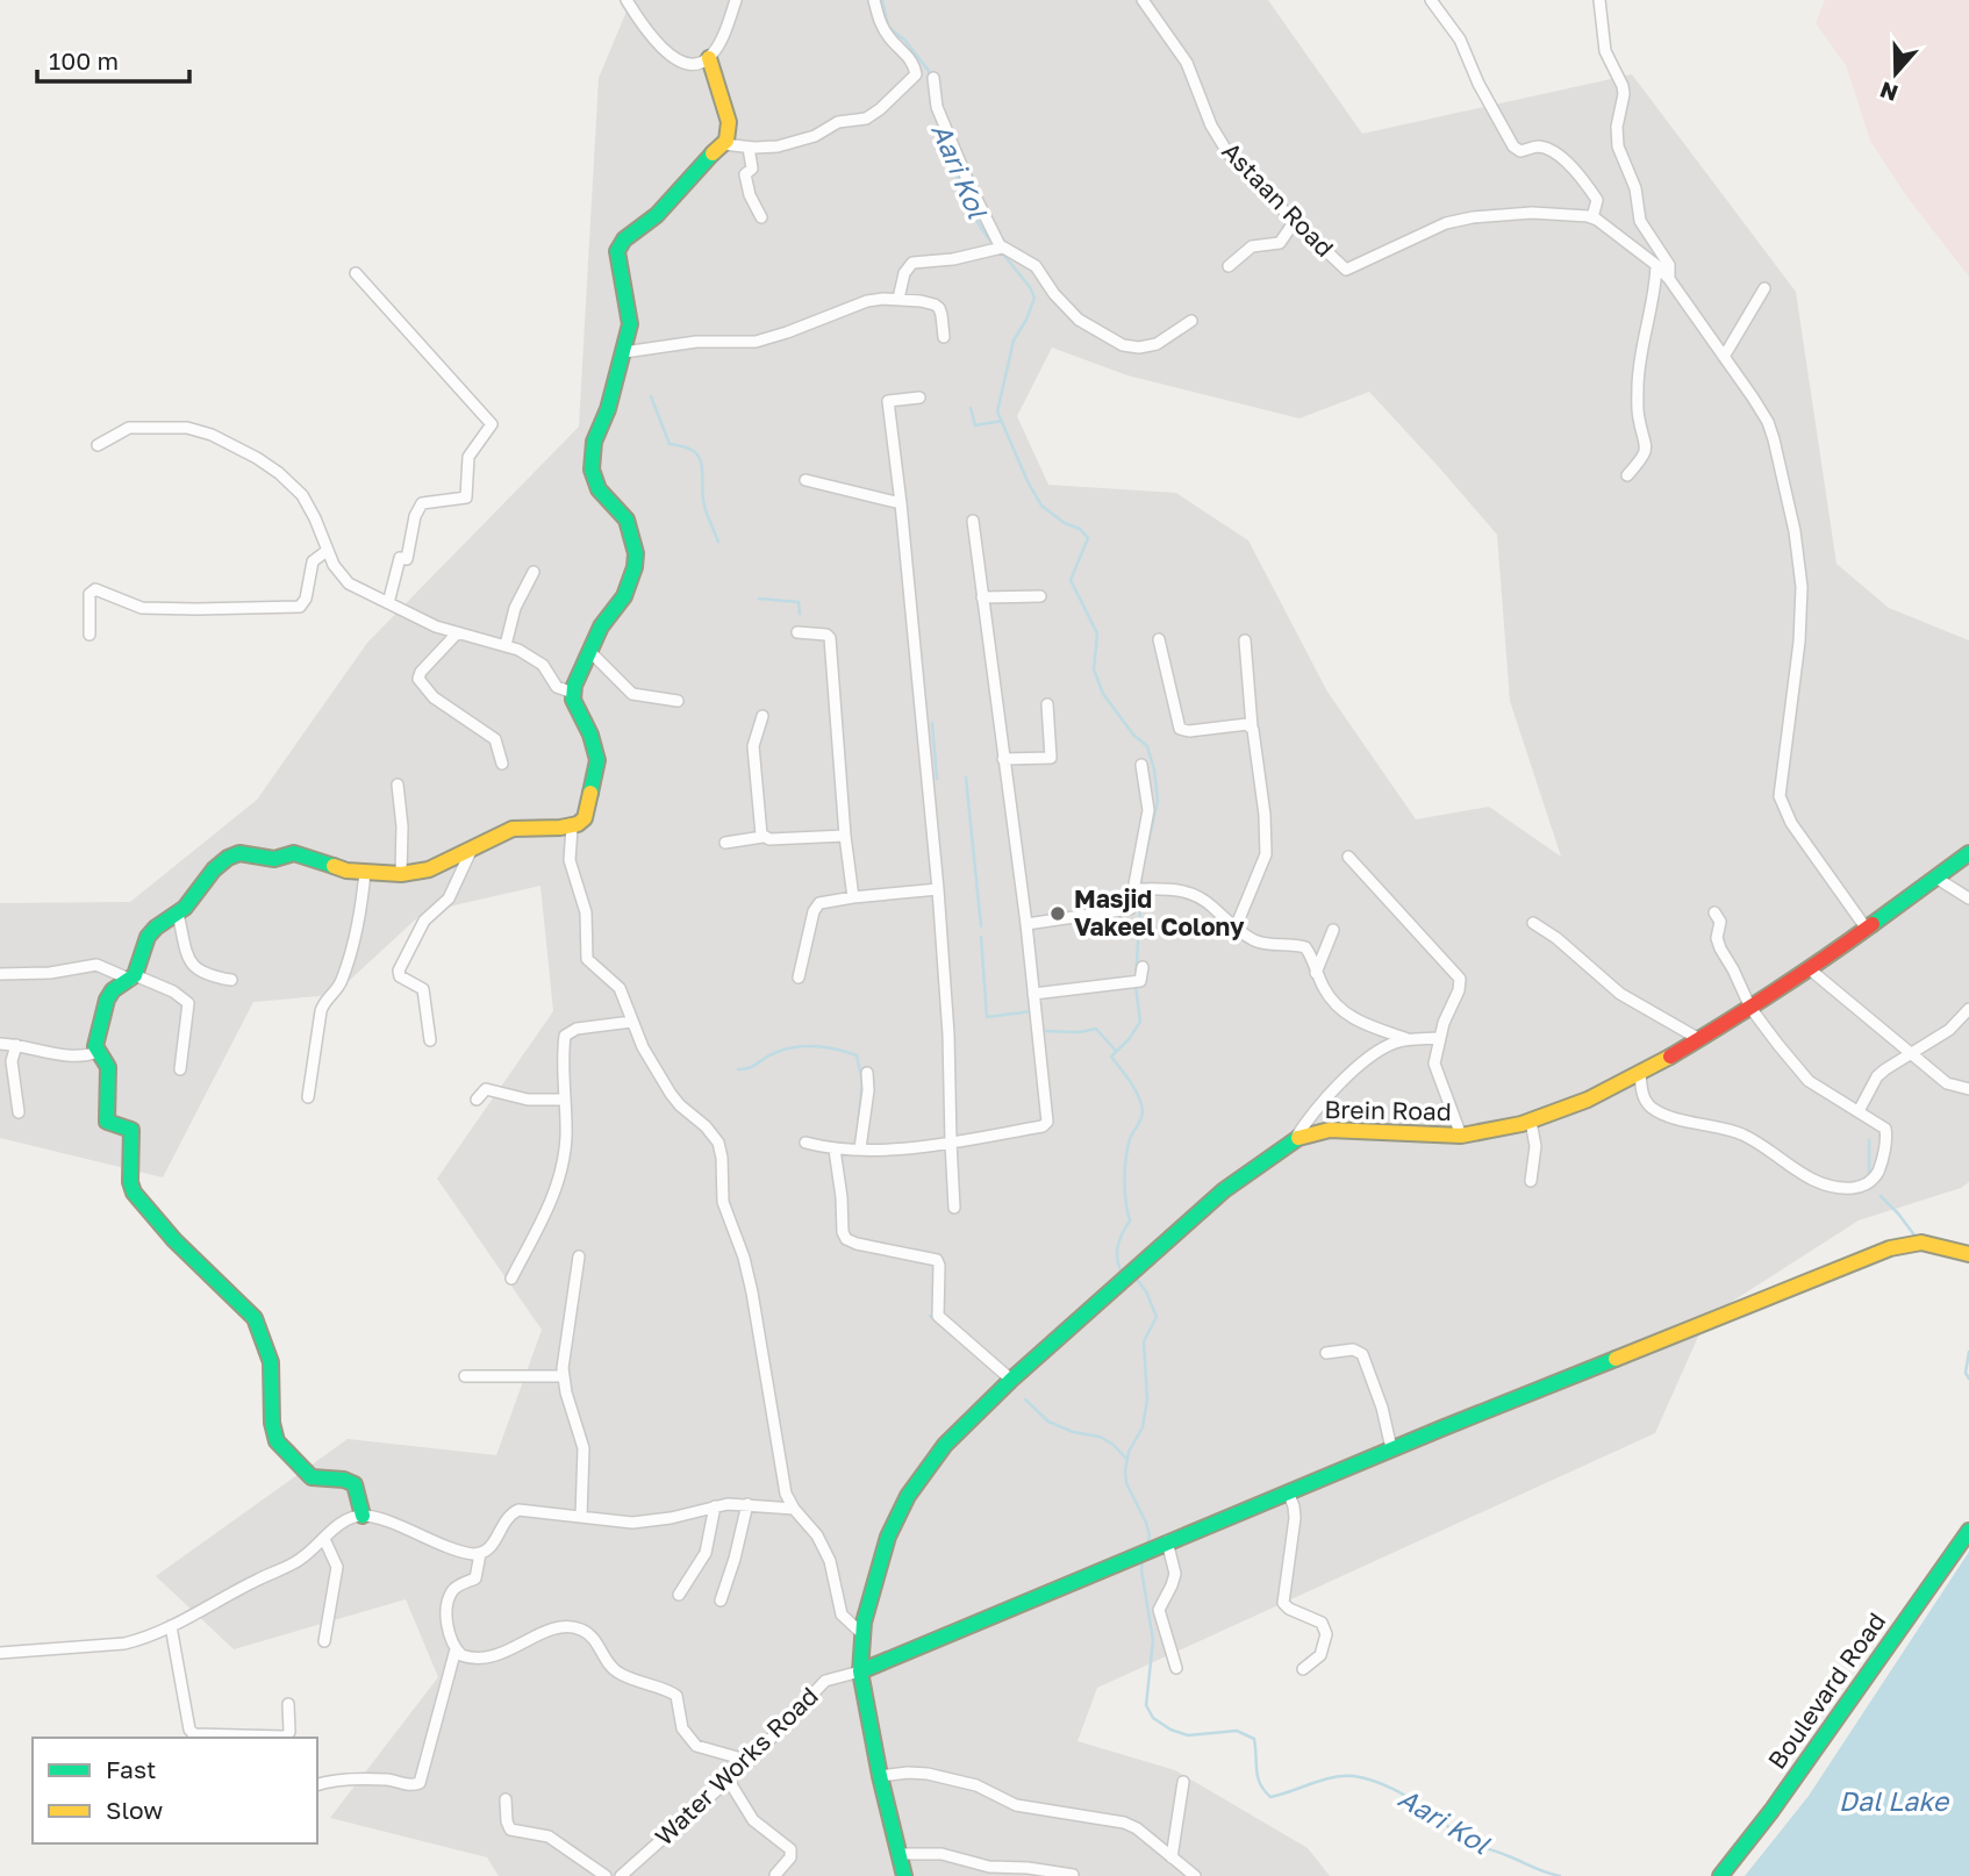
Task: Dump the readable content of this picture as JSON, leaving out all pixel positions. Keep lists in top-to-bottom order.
{
  "streets": {
    "street": [
      "Astaan Road",
      "Brein Road",
      "Boulevard Road",
      "Water Works Road"
    ]
  },
  "crossings": [
    ["Brein Road", "Water Works Road"]
  ],
  "water": ["Aari Kol", "Dal Lake"],
  "places": ["Masjid Vakeel Colony"],
  "legend": ["Fast", "Slow"],
  "scale_bar": "100 m",
  "north": "bottom"
}
